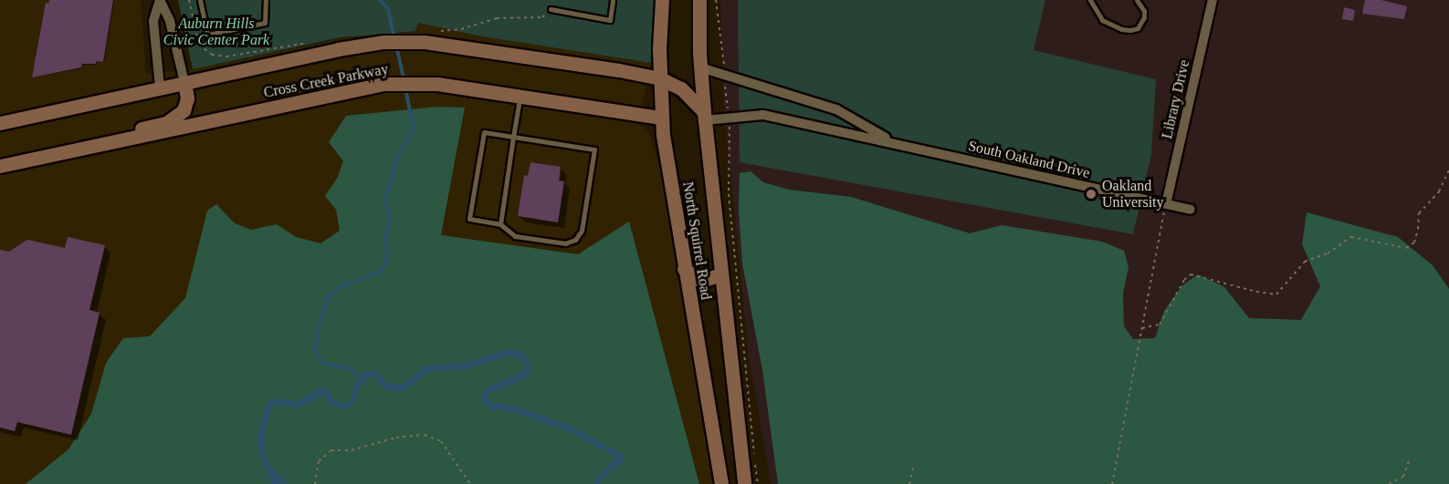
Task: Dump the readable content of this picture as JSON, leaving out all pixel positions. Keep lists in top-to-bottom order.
{
  "streets": {
    "street": [
      "Cross Creek Parkway",
      "Library Drive",
      "South Oakland Drive",
      "North Squirrel Road"
    ]
  },
  "crossings": [
    ["Cross Creek Parkway", "South Oakland Drive"],
    ["Cross Creek Parkway", "North Squirrel Road"],
    ["Library Drive", "South Oakland Drive"],
    ["South Oakland Drive", "North Squirrel Road"]
  ],
  "parks": ["Auburn Hills Civic Center Park"],
  "places": ["Oakland University"]
}
